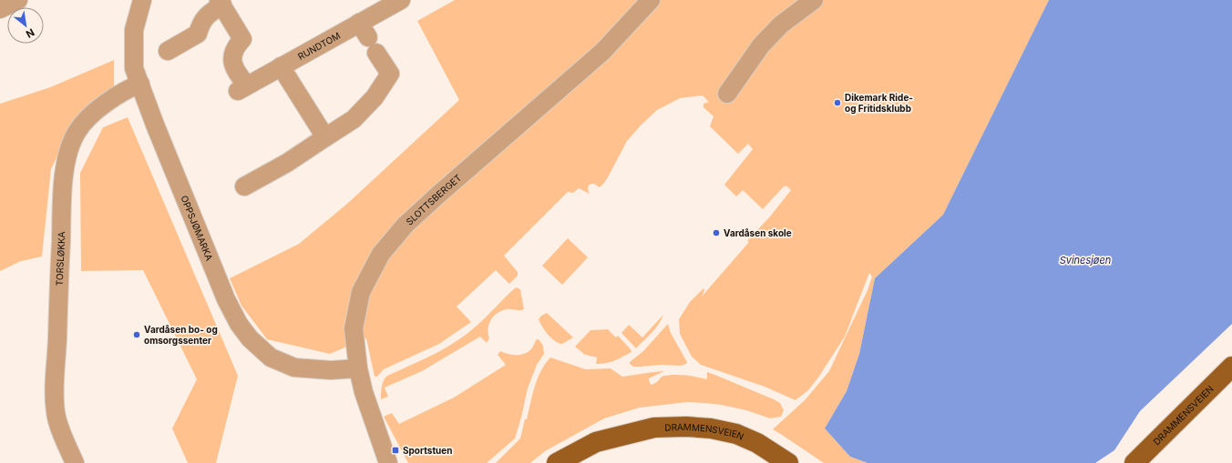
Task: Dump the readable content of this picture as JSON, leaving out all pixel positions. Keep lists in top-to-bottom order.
{
  "streets": {
    "main road": ["DRAMMENSVEIEN"],
    "street": [
      "RUNDTOM",
      "SLOTTSBERGET",
      "OPPSJØMARKA",
      "TORSLØKKA"
    ]
  },
  "crossings": [
    ["SLOTTSBERGET", "OPPSJØMARKA"],
    ["OPPSJØMARKA", "TORSLØKKA"]
  ],
  "water": ["Svinesjøen"],
  "places": {
    "other": ["Dikemark Ride- og Fritidsklubb", "Vardåsen skole", "Vardåsen bo- og omsorgssenter"],
    "transit": ["Sportstuen"]
  },
  "north": "bottom right"
}
